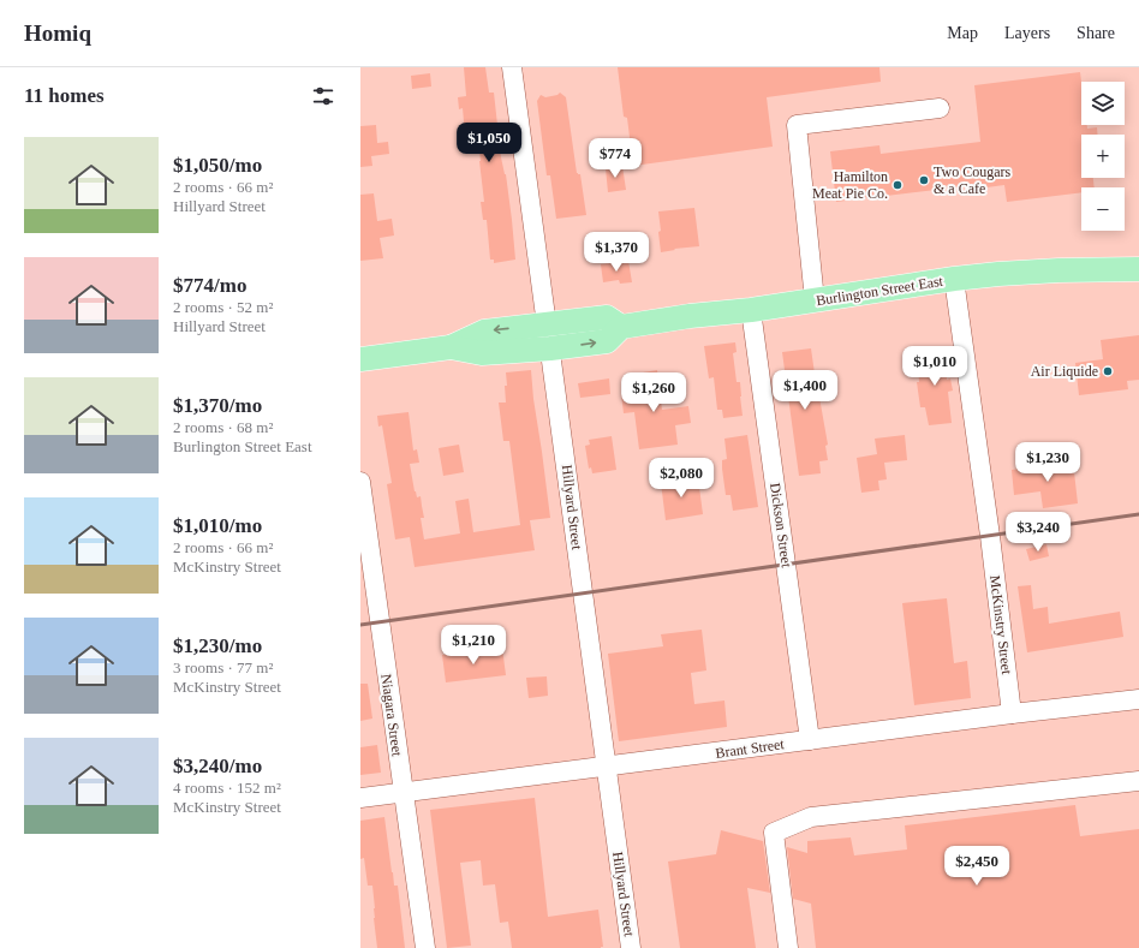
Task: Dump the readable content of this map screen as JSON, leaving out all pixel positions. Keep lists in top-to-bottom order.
{
  "streets": {
    "main road": ["Burlington Street East"],
    "street": [
      "Hillyard Street",
      "Dickson Street",
      "McKinstry Street",
      "Niagara Street",
      "Brant Street"
    ]
  },
  "crossings": [
    ["Burlington Street East", "Dickson Street"],
    ["Burlington Street East", "McKinstry Street"],
    ["Hillyard Street", "Brant Street"],
    ["Dickson Street", "Brant Street"],
    ["McKinstry Street", "Brant Street"],
    ["Niagara Street", "Brant Street"]
  ],
  "places": ["Two Cougars & a Cafe", "Hamilton Meat Pie Co.", "Air Liquide"],
  "page": {
    "header": "Homiq",
    "nav": ["Map", "Layers", "Share"],
    "heading": "11 homes",
    "map_buttons": ["+", "−"],
    "price": [
      "$1,050",
      "$774",
      "$1,370",
      "$1,010",
      "$1,400",
      "$1,260",
      "$1,230",
      "$2,080",
      "$3,240",
      "$1,210",
      "$2,450"
    ],
    "list": [
      {
        "name": "$1,050/mo",
        "note": "2 rooms · 66 m² · Hillyard Street"
      },
      {
        "name": "$774/mo",
        "note": "2 rooms · 52 m² · Hillyard Street"
      },
      {
        "name": "$1,370/mo",
        "note": "2 rooms · 68 m² · Burlington Street East"
      },
      {
        "name": "$1,010/mo",
        "note": "2 rooms · 66 m² · McKinstry Street"
      },
      {
        "name": "$1,230/mo",
        "note": "3 rooms · 77 m² · McKinstry Street"
      },
      {
        "name": "$3,240/mo",
        "note": "4 rooms · 152 m² · McKinstry Street"
      }
    ]
  }
}
